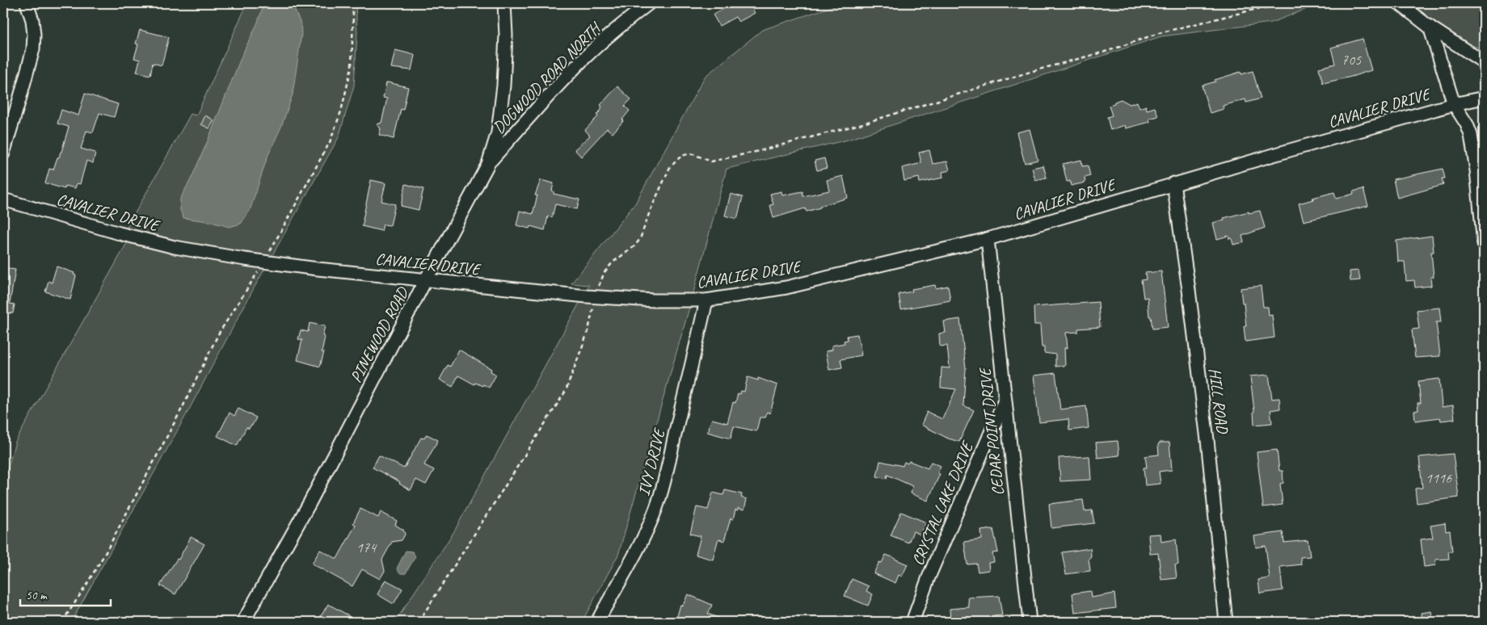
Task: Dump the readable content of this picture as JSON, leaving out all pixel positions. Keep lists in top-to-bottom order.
{
  "streets": {
    "street": [
      "DOGWOOD ROAD NORTH",
      "CAVALIER DRIVE",
      "PINEWOOD ROAD",
      "HILL ROAD",
      "CEDAR POINT DRIVE",
      "IVY DRIVE",
      "CRYSTAL LAKE DRIVE"
    ]
  },
  "crossings": [
    ["DOGWOOD ROAD NORTH", "PINEWOOD ROAD"],
    ["CAVALIER DRIVE", "PINEWOOD ROAD"],
    ["CAVALIER DRIVE", "HILL ROAD"],
    ["CAVALIER DRIVE", "CEDAR POINT DRIVE"],
    ["CAVALIER DRIVE", "IVY DRIVE"],
    ["CEDAR POINT DRIVE", "CRYSTAL LAKE DRIVE"]
  ],
  "house_numbers": ["705", "1116", "174"],
  "scale_bar": "50 m"
}
